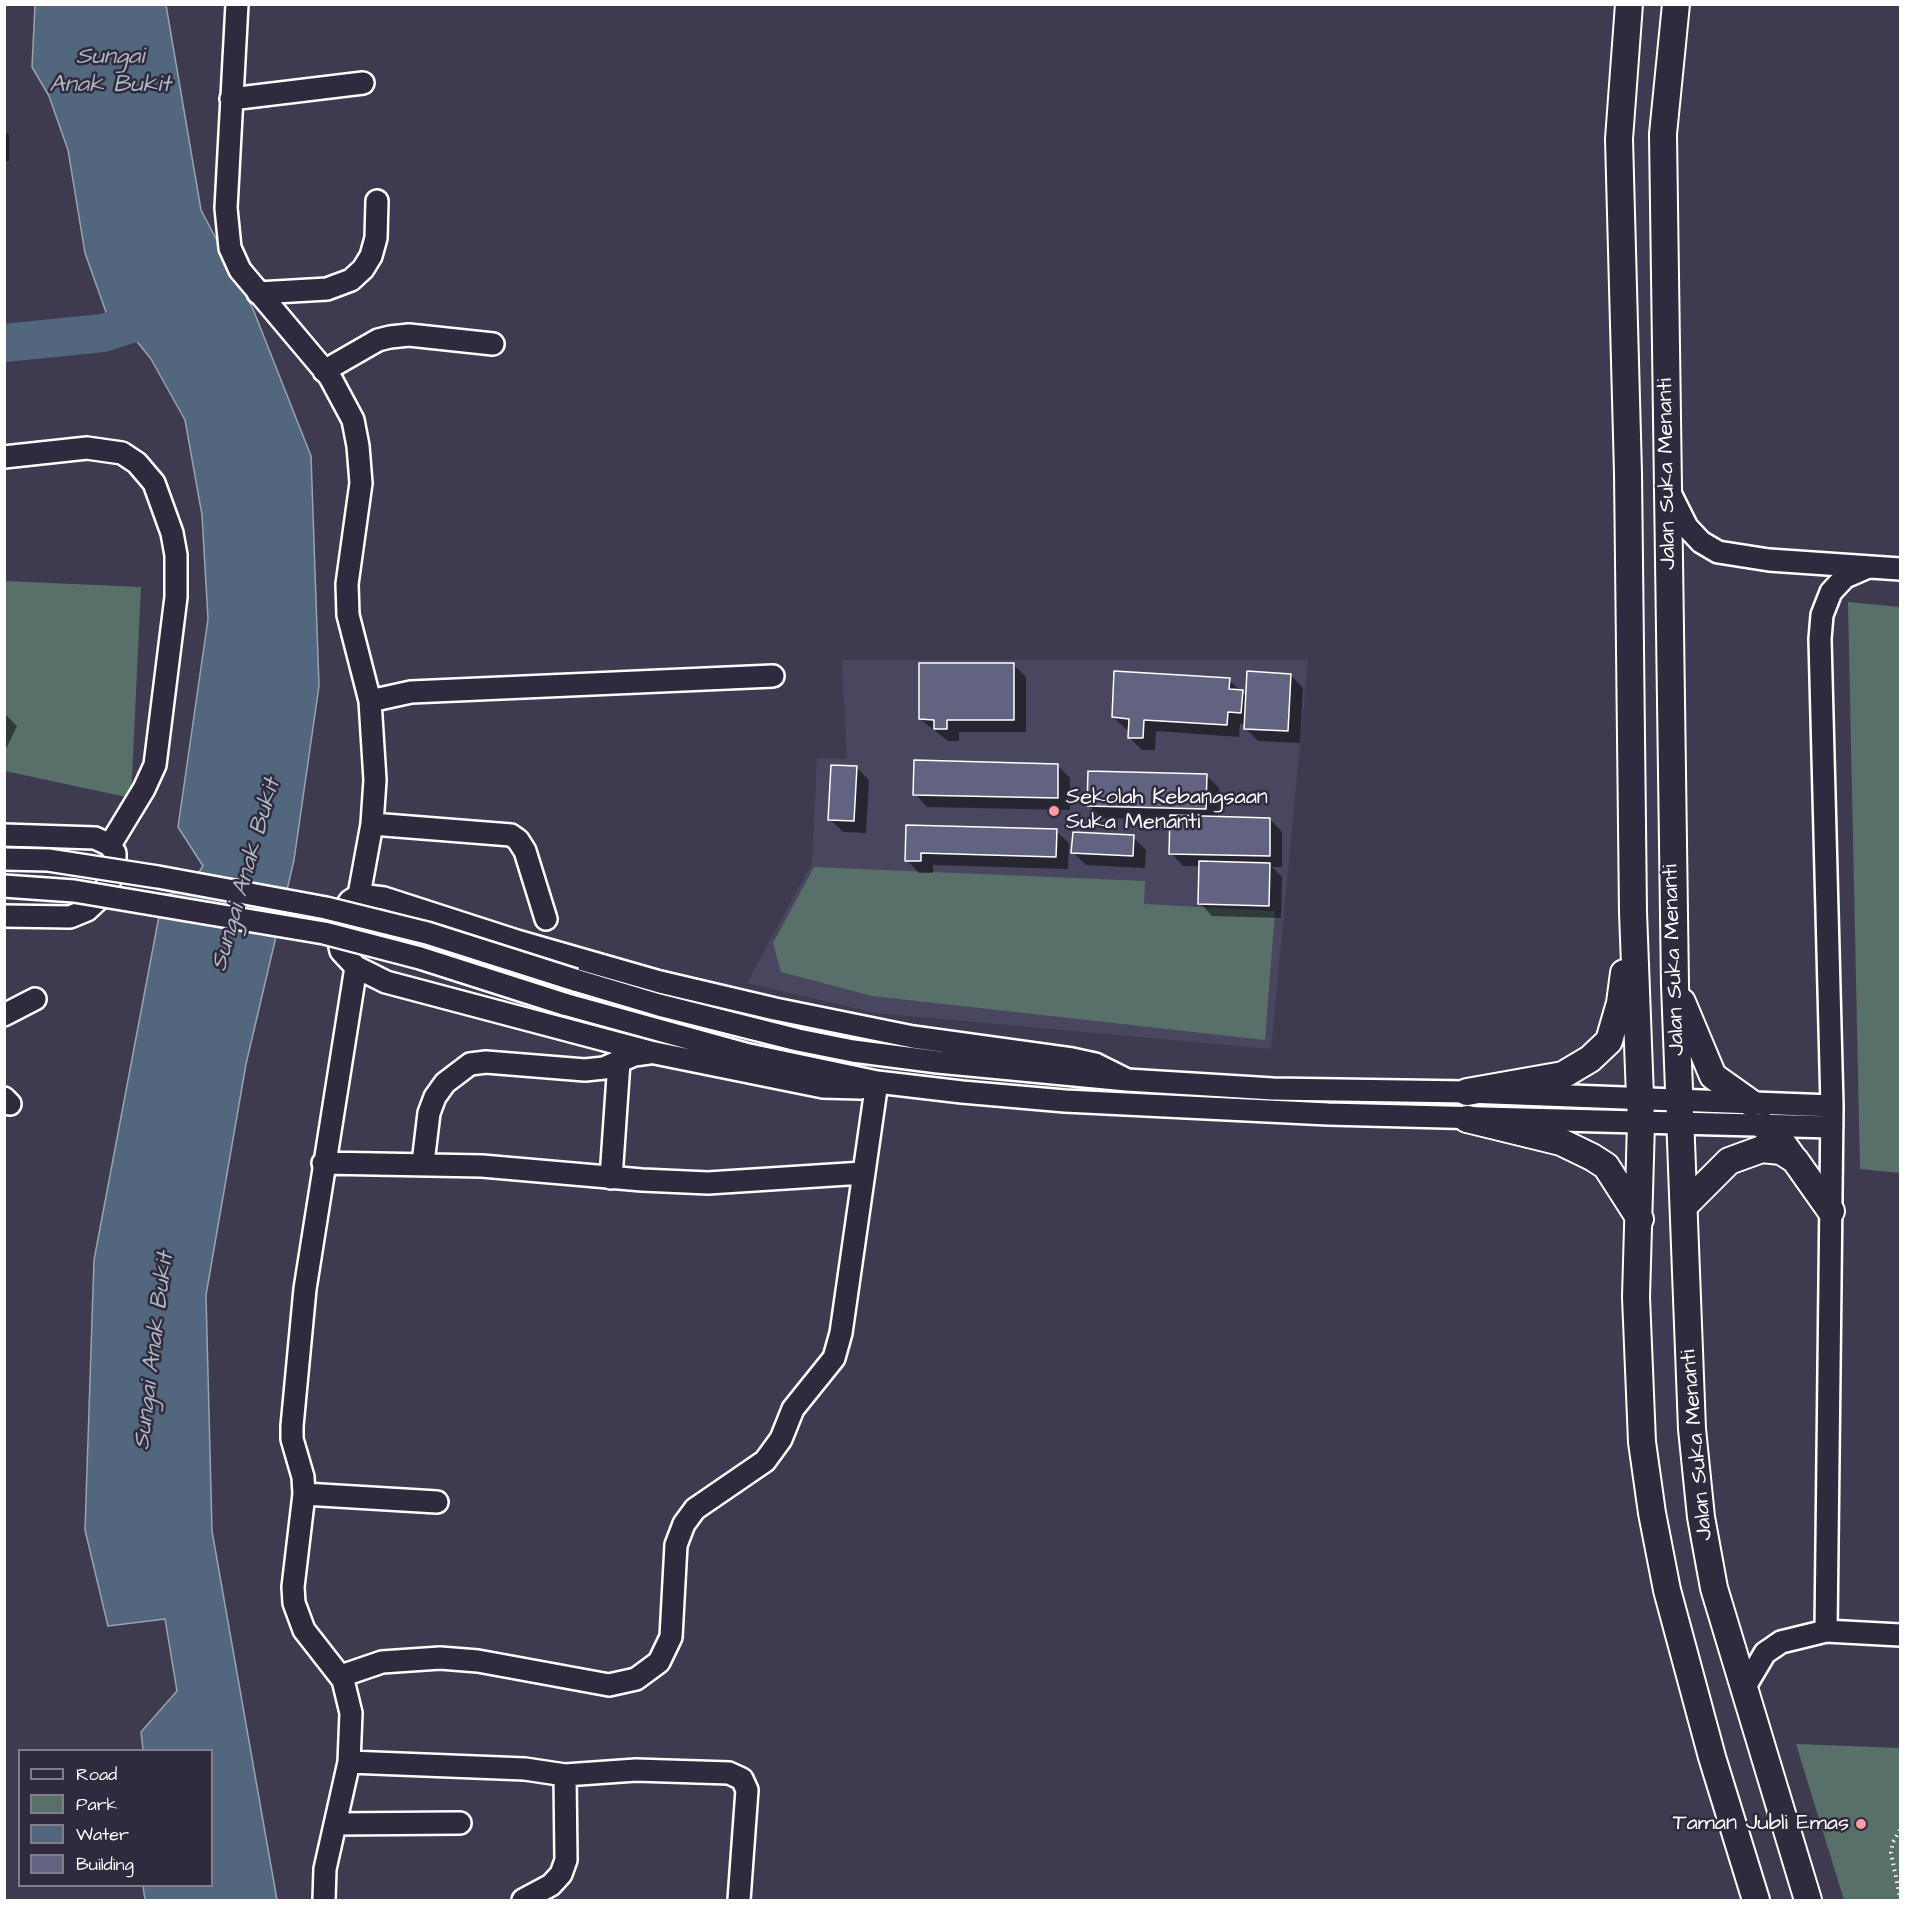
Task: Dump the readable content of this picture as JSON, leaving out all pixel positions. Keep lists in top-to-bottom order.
{
  "streets": {
    "main road": ["Jalan Suka Menanti"]
  },
  "water": ["Sungai Anak Bukit"],
  "places": ["Sekolah Kebangsaan Suka Menanti", "Taman Jubli Emas"],
  "legend": [
    "Road",
    "Park",
    "Water",
    "Building"
  ]
}
